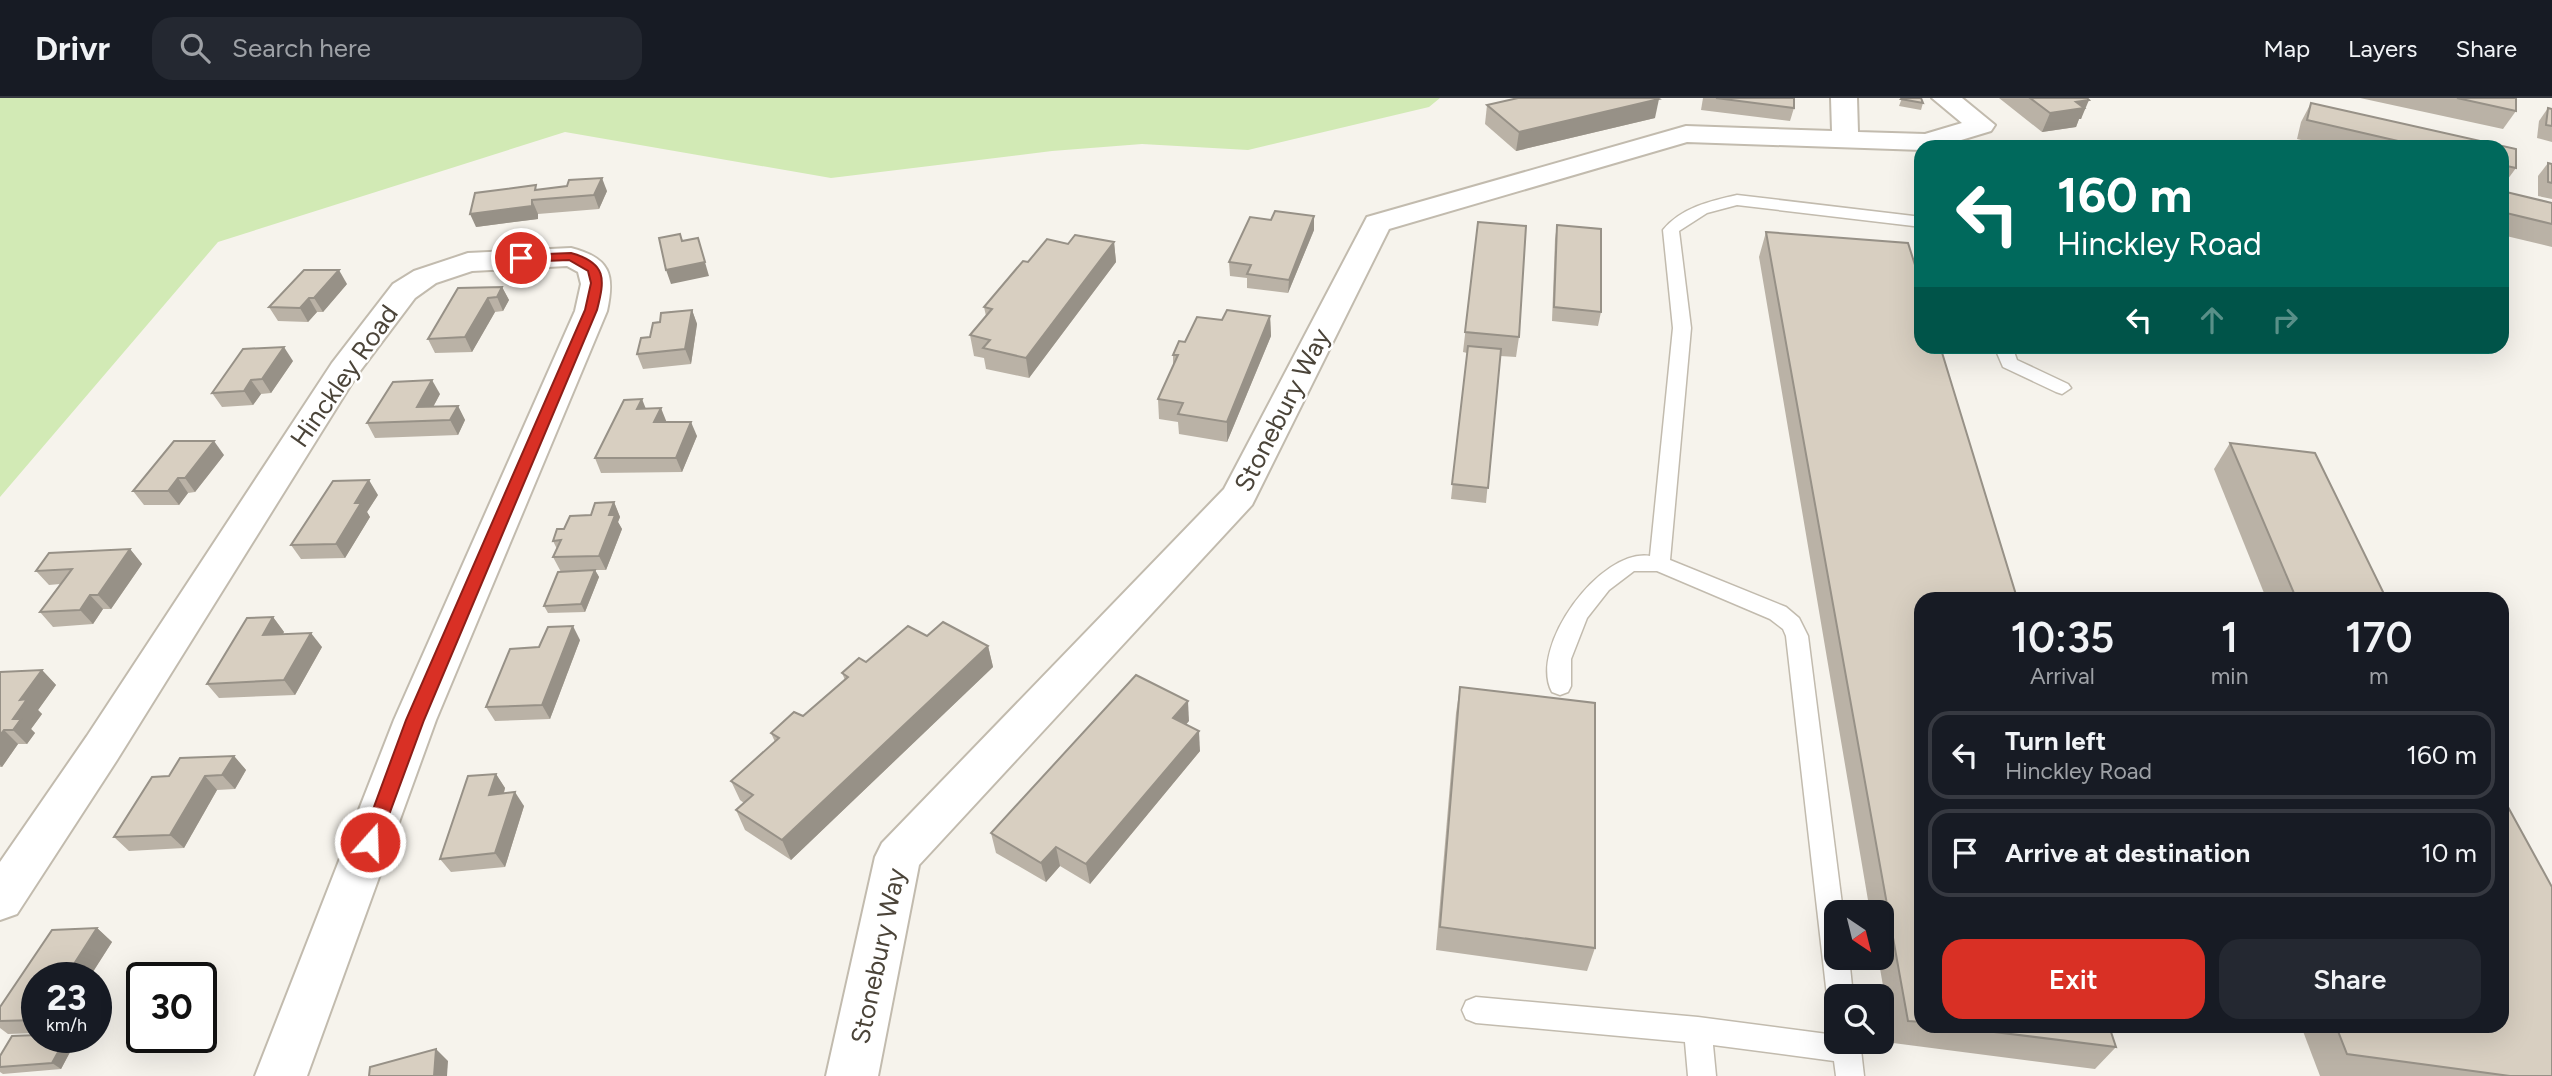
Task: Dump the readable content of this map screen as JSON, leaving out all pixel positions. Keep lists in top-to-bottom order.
{
  "streets": {
    "street": ["Hinckley Road", "Stonebury Way"]
  },
  "north": "bottom right",
  "page": {
    "header": "Drivr",
    "search": "Search here",
    "nav": ["Map", "Layers", "Share"],
    "turn": ["160 m", "Hinckley Road"],
    "eta": [
      "10:35",
      "Arrival",
      "1",
      "min",
      "170",
      "m"
    ],
    "list": [
      {
        "name": "Turn left",
        "note": "Hinckley Road",
        "value": "160 m"
      },
      {
        "name": "Arrive at destination",
        "value": "10 m"
      }
    ],
    "buttons": ["Exit", "Share"],
    "speed": "23 km/h",
    "limit": "30"
  }
}
